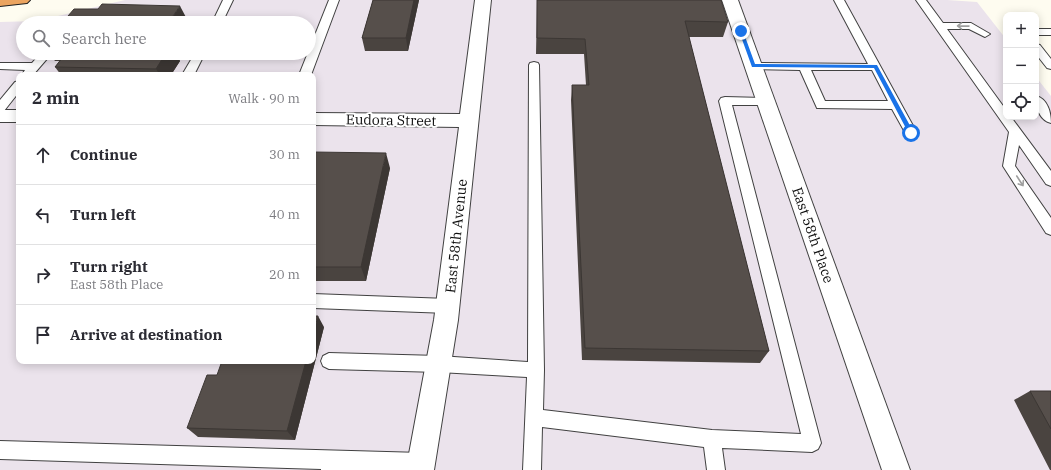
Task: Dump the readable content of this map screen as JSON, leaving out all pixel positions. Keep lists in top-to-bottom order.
{
  "streets": {
    "street": ["Eudora Street", "East 58th Place", "East 58th Avenue"]
  },
  "crossings": [
    ["Eudora Street", "East 58th Avenue"]
  ],
  "page": {
    "map_buttons": ["+", "−"],
    "search": "Search here",
    "heading": ["2 min", "Walk · 90 m"],
    "list": [
      ["Continue", "30 m"],
      ["Turn left", "40 m"],
      ["Turn right", "East 58th Place", "20 m"],
      "Arrive at destination"
    ]
  }
}
